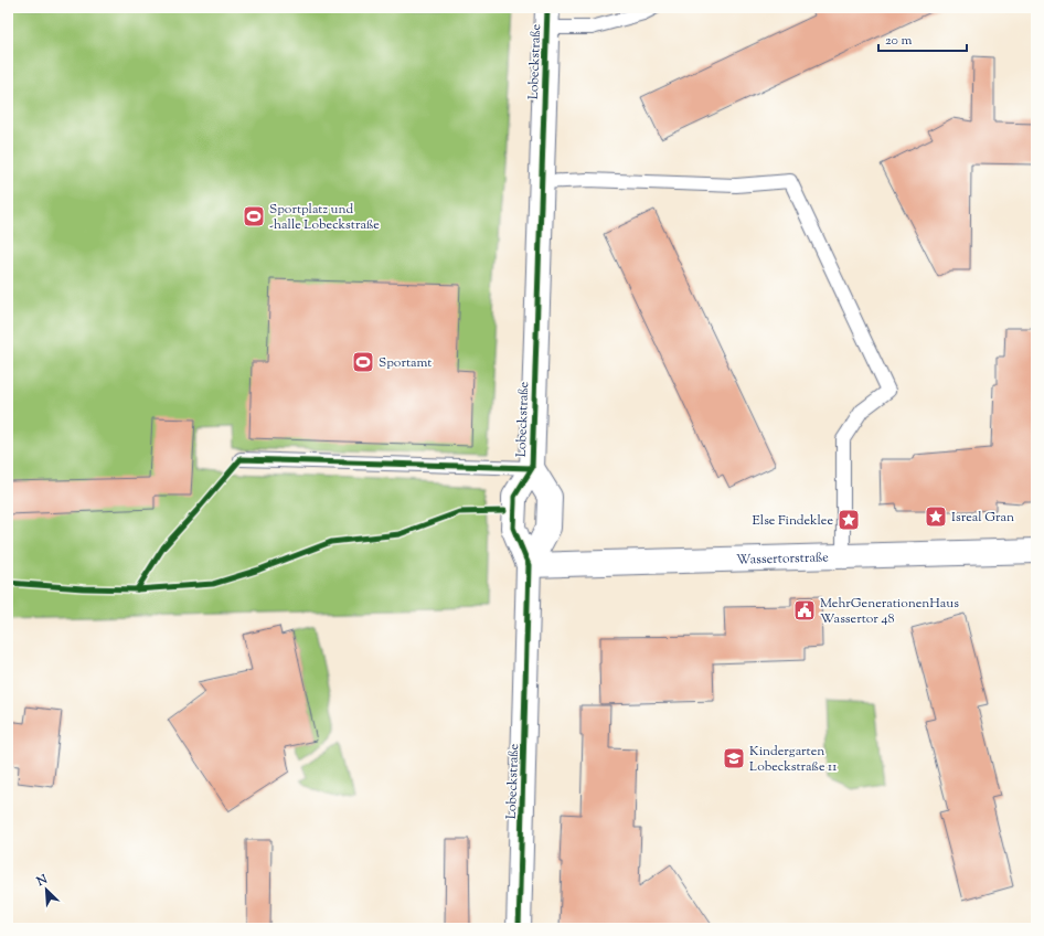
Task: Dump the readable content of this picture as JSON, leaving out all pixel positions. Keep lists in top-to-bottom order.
{
  "streets": {
    "street": ["Lobeckstraße", "Wassertorstraße"]
  },
  "crossings": [
    ["Lobeckstraße", "Wassertorstraße"]
  ],
  "places": {
    "sports": ["Sportplatz und -halle Lobeckstraße", "Sportamt"],
    "place": ["Isreal Gran", "Else Findeklee"],
    "public building": ["MehrGenerationenHaus Wassertor 48"],
    "school or university": ["Kindergarten Lobeckstraße 11"]
  },
  "scale_bar": "20 m",
  "north": "top left"
}
